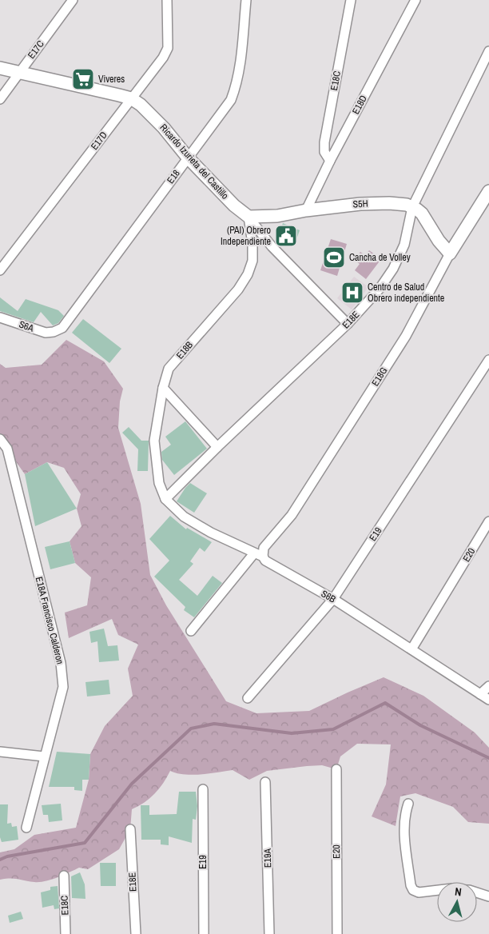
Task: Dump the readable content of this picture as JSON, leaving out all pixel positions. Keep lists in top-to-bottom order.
{
  "streets": {
    "street": [
      "E17C",
      "E18C",
      "E18D",
      "E17D",
      "Ricardo Izurieta del Castillo",
      "E18",
      "S5H",
      "E18E",
      "S6A",
      "E18B",
      "E18G",
      "E19",
      "E20",
      "S6B",
      "E18A Francisco Calderon",
      "E19A"
    ]
  },
  "crossings": [
    ["E17C", "Ricardo Izurieta del Castillo"],
    ["E18C", "E18D"],
    ["E18D", "S5H"],
    ["E17D", "Ricardo Izurieta del Castillo"],
    ["Ricardo Izurieta del Castillo", "E18"],
    ["Ricardo Izurieta del Castillo", "S5H"],
    ["Ricardo Izurieta del Castillo", "E18E"],
    ["Ricardo Izurieta del Castillo", "E18B"],
    ["E18", "S6A"],
    ["S5H", "E18E"],
    ["S5H", "E18B"],
    ["E18E", "E18B"],
    ["E18E", "S6B"],
    ["E18B", "S6B"],
    ["E18G", "S6B"],
    ["E19", "S6B"],
    ["E20", "S6B"]
  ],
  "places": {
    "supermarket": ["Viveres"],
    "public building": ["(PAI) Obrero Independiente"],
    "sports": ["Cancha de Volley"],
    "hospital": ["Centro de Salud Obrero independiente"]
  },
  "north": "top"
}
